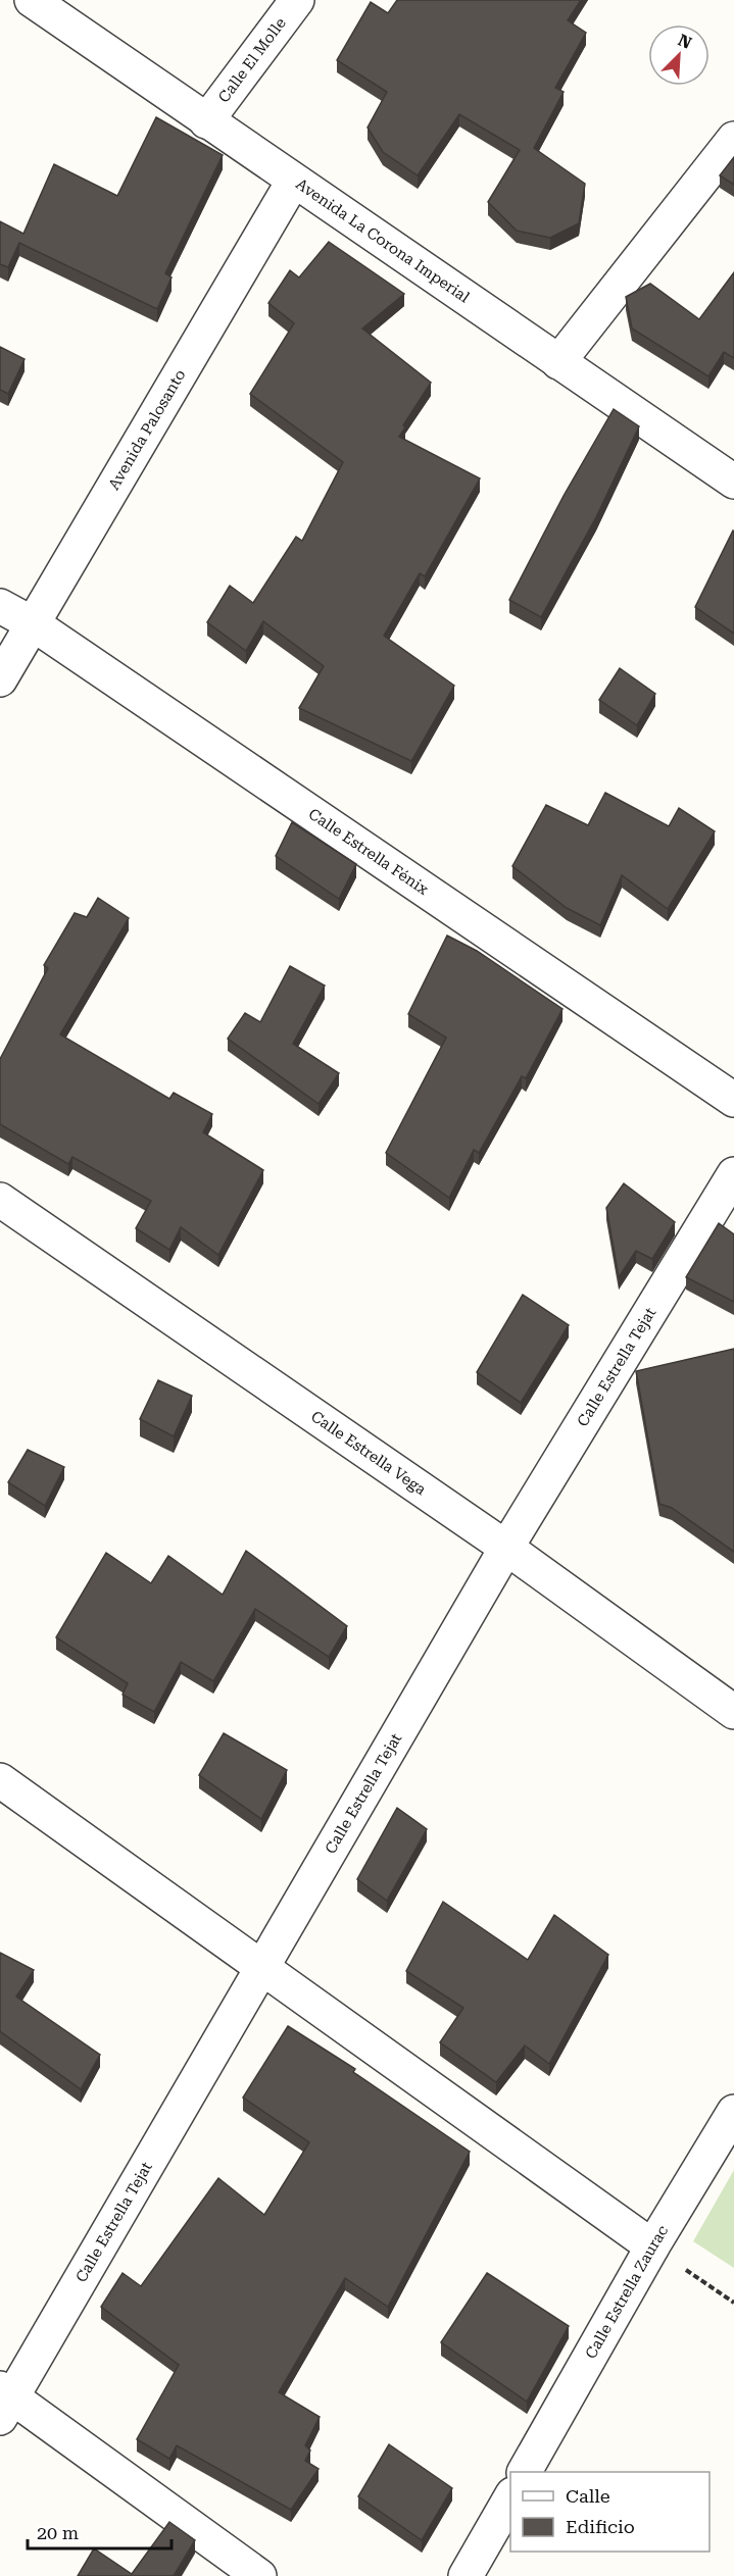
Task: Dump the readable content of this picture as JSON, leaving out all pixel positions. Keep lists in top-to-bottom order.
{
  "streets": {
    "street": [
      "Calle El Molle",
      "Avenida La Corona Imperial",
      "Avenida Palosanto",
      "Calle Estrella Fénix",
      "Calle Estrella Tejat",
      "Calle Estrella Vega",
      "Calle Estrella Zaurac"
    ]
  },
  "crossings": [
    ["Calle El Molle", "Avenida La Corona Imperial"],
    ["Avenida La Corona Imperial", "Avenida Palosanto"],
    ["Avenida Palosanto", "Calle Estrella Fénix"],
    ["Calle Estrella Tejat", "Calle Estrella Vega"]
  ],
  "legend": ["Calle", "Edificio"],
  "scale_bar": "20 m",
  "north": "top right"
}
